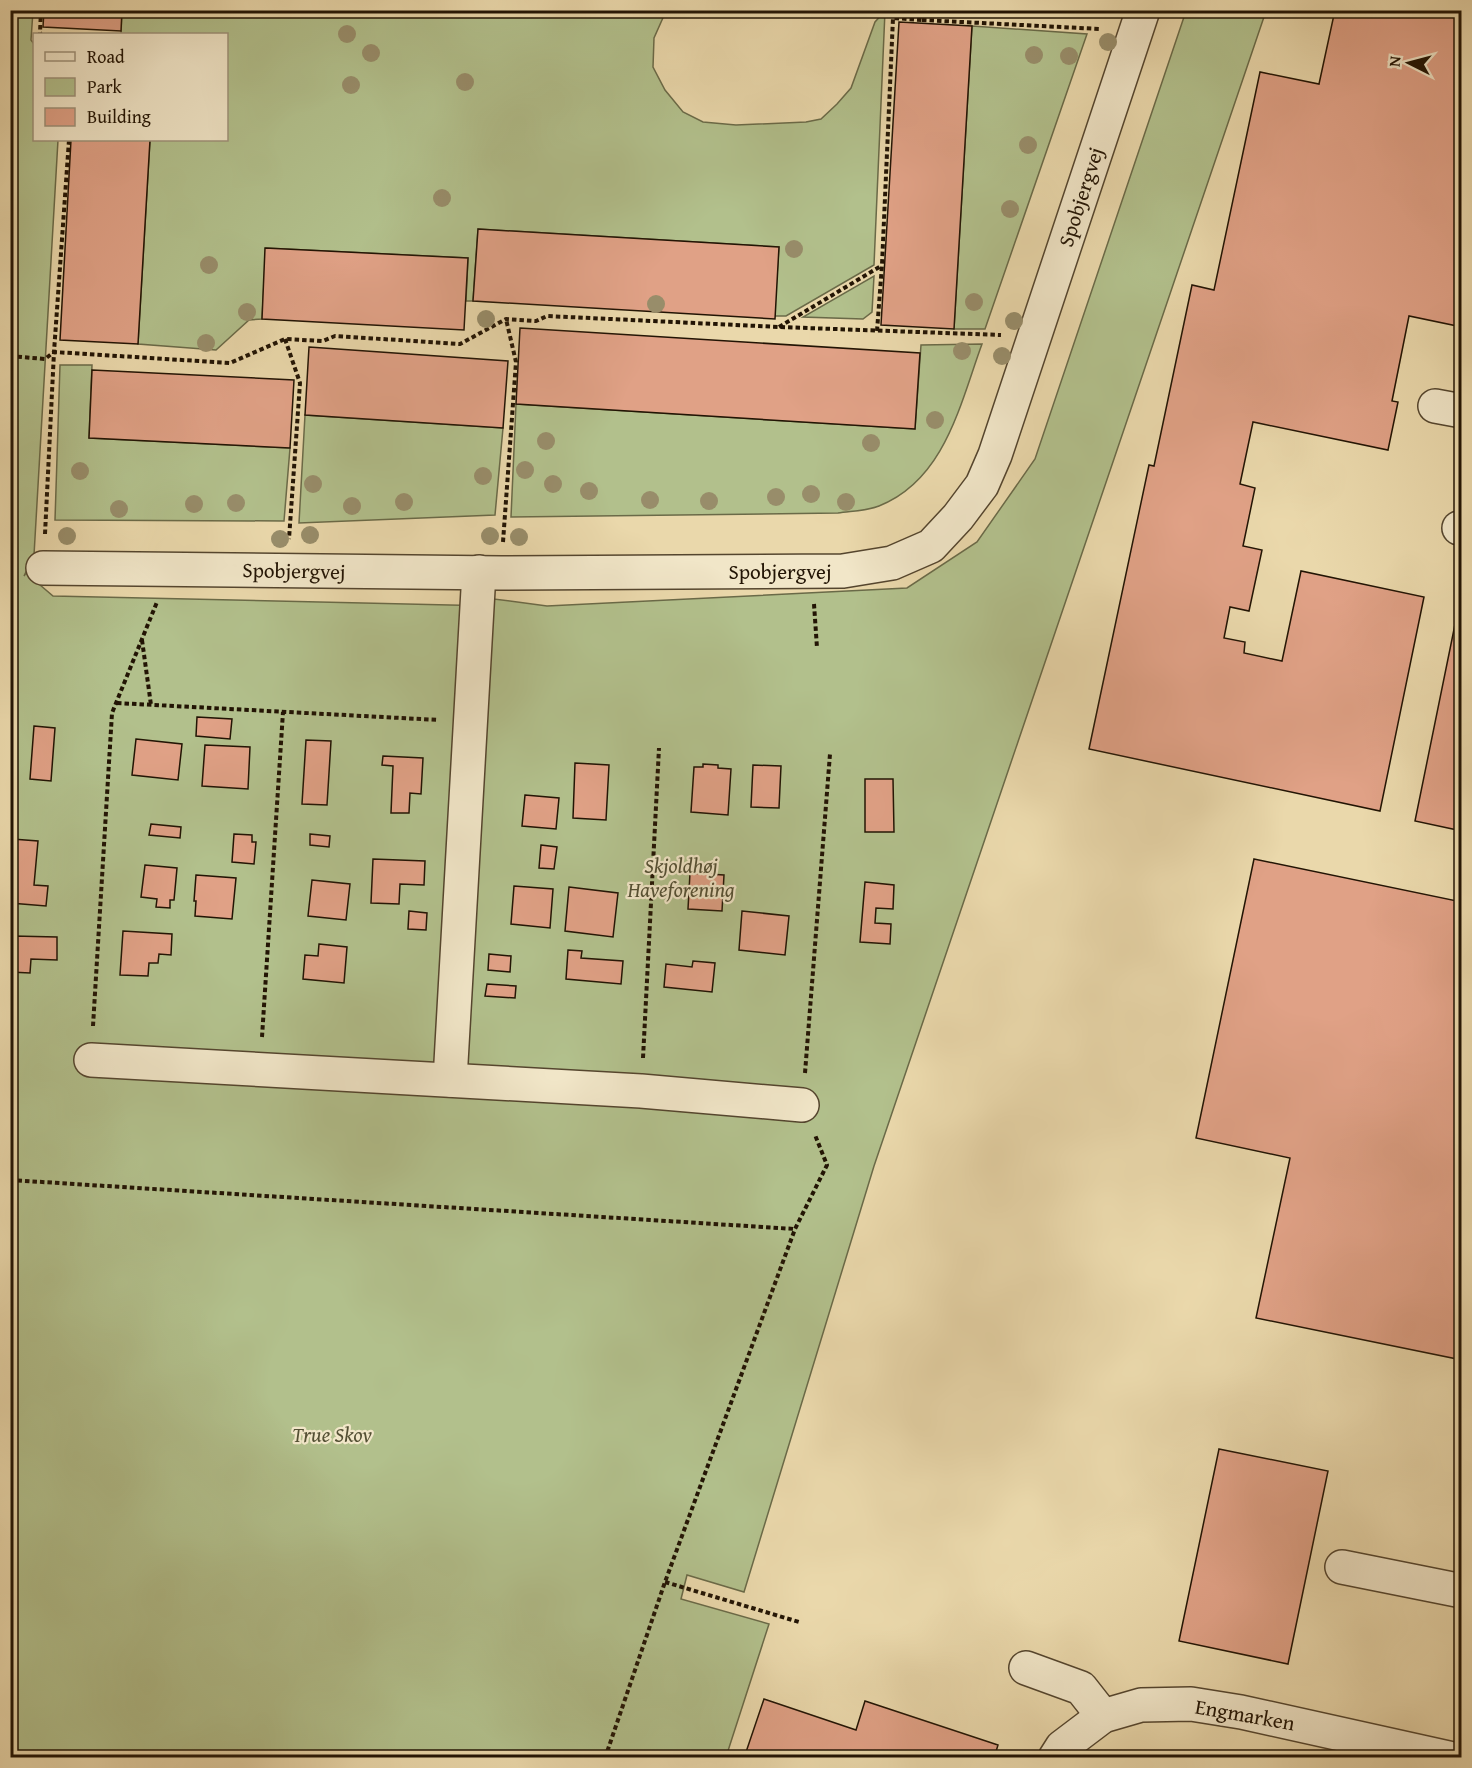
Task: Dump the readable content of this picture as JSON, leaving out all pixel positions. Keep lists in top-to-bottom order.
{
  "streets": {
    "street": ["Spobjergvej", "Engmarken"]
  },
  "parks": ["Skjoldhøj Haveforening", "True Skov"],
  "legend": ["Road", "Park", "Building"],
  "north": "left"
}
